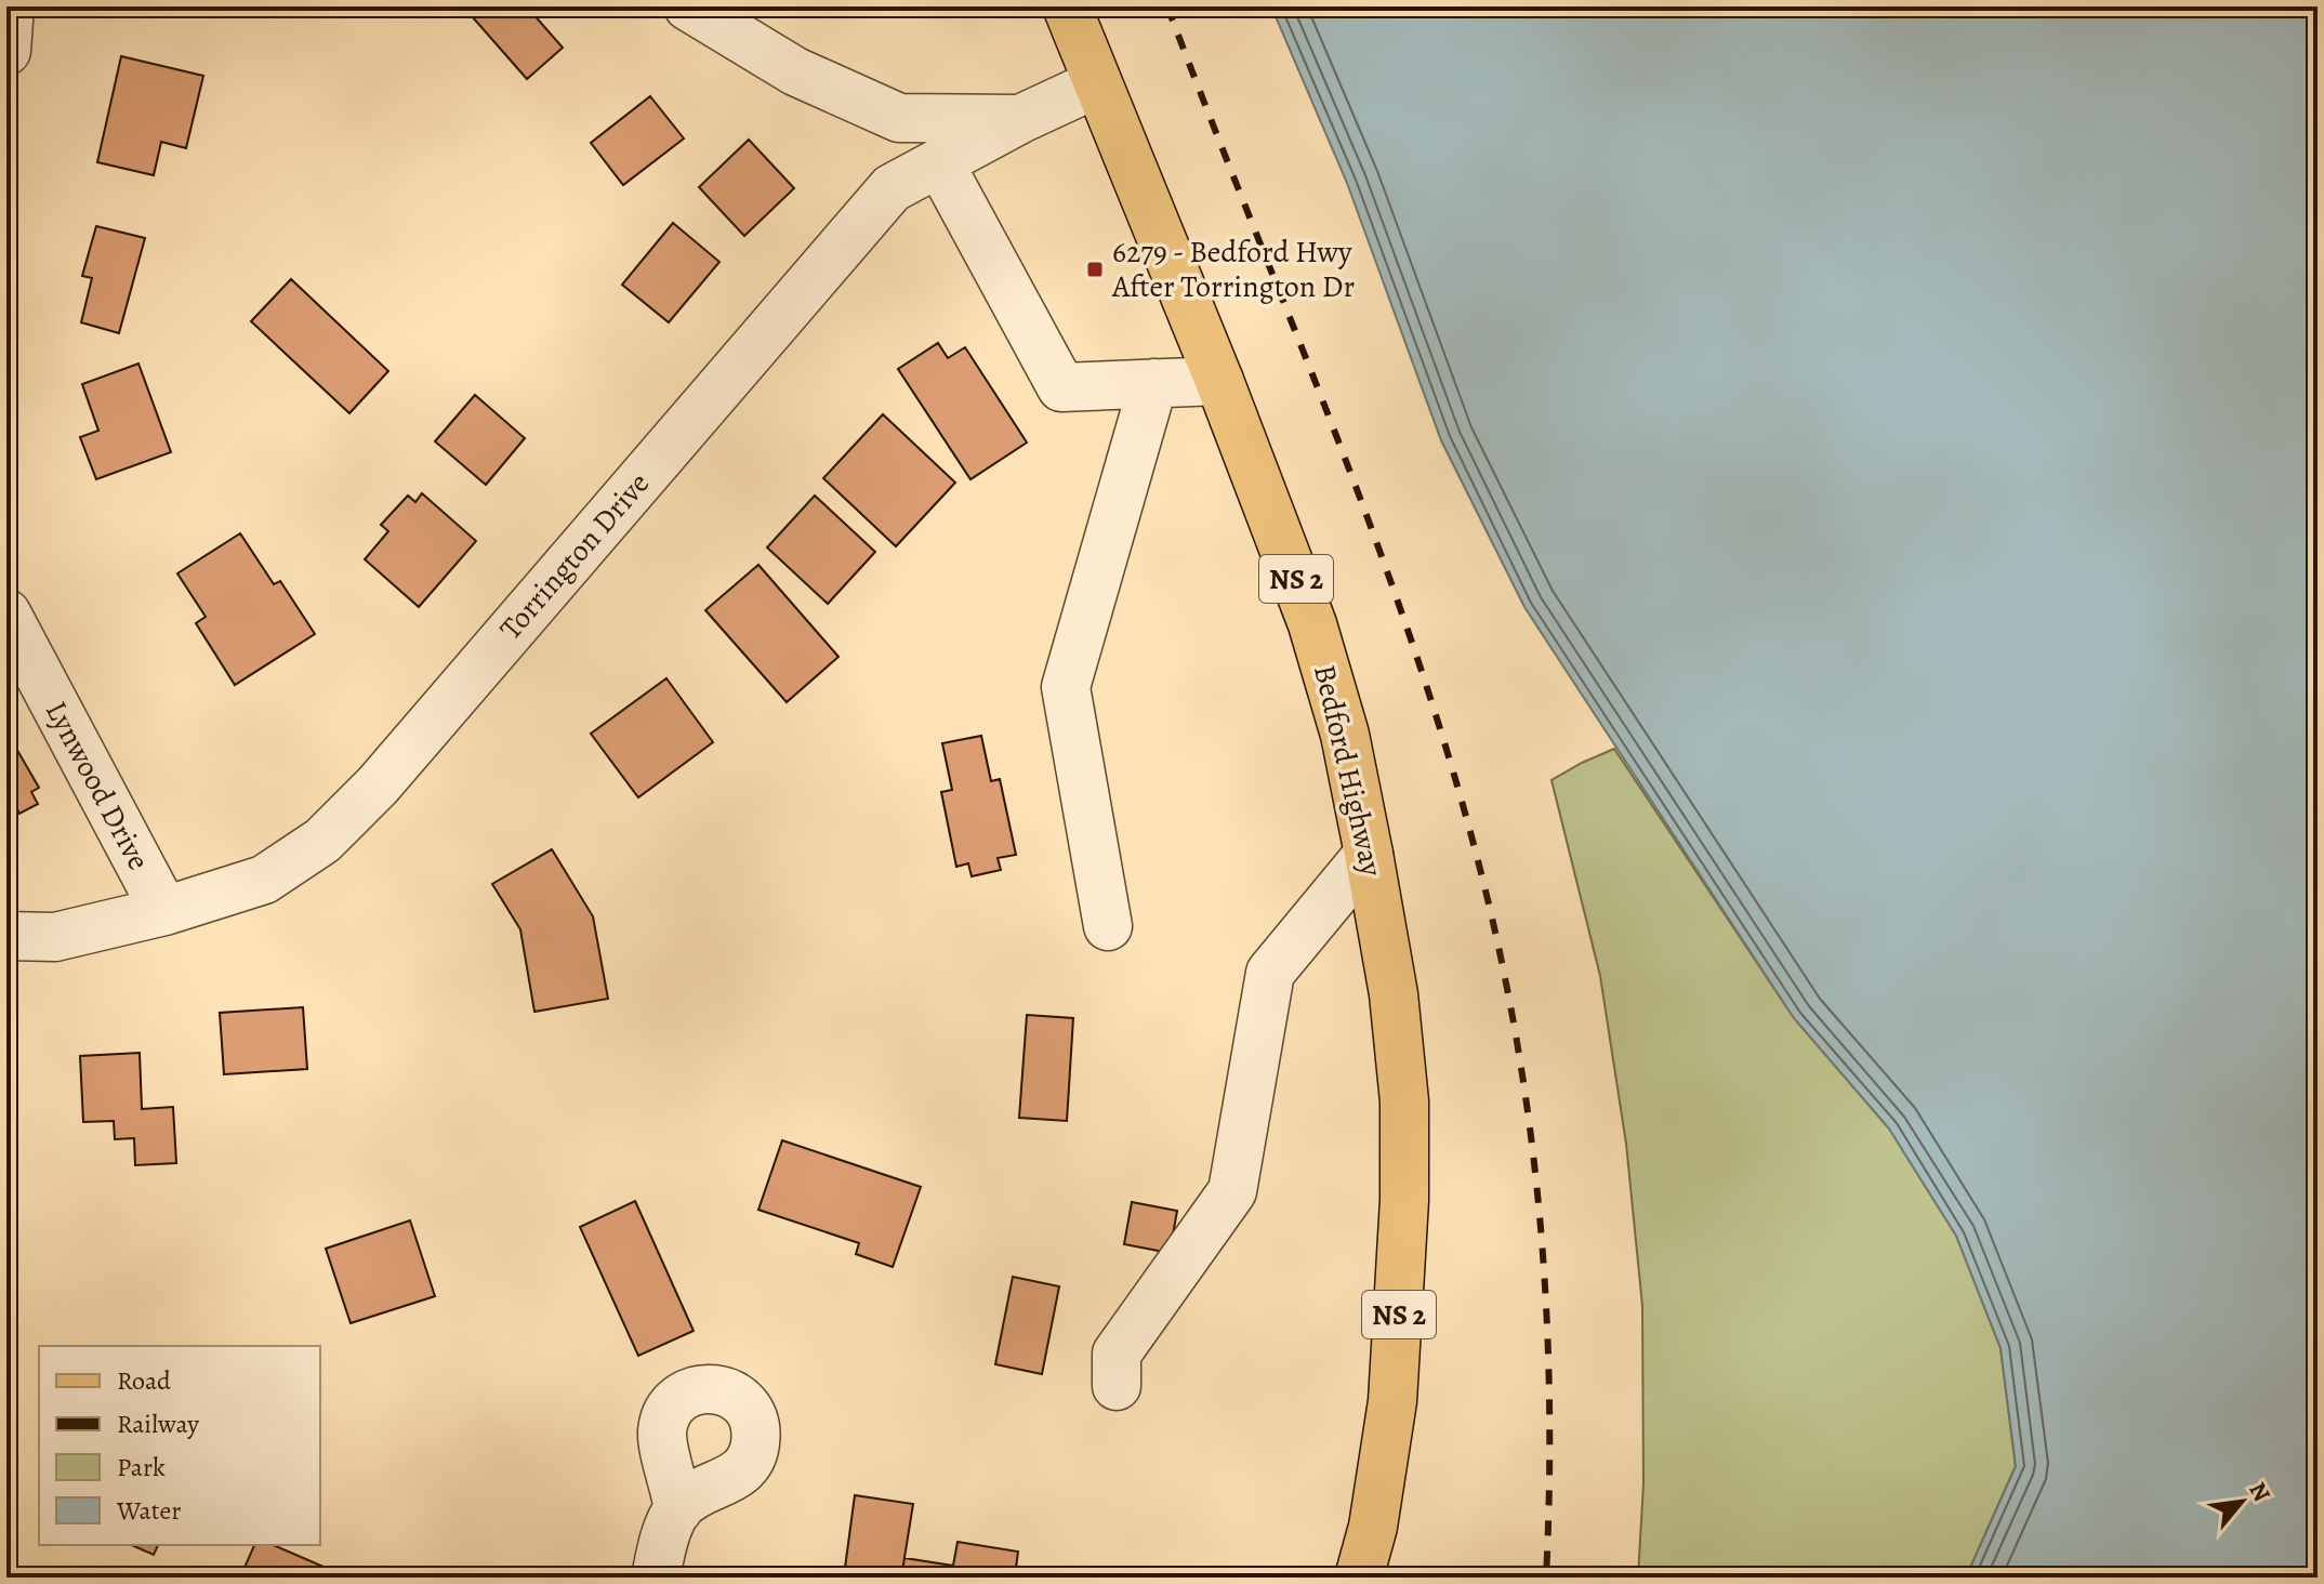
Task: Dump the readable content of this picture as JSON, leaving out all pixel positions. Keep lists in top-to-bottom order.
{
  "streets": {
    "main road": ["NS 2", "Bedford Highway"],
    "street": ["Torrington Drive", "Lynwood Drive"]
  },
  "crossings": [
    ["Torrington Drive", "Bedford Highway"],
    ["Torrington Drive", "Lynwood Drive"]
  ],
  "places": {
    "transit": ["6279 - Bedford Hwy After Torrington Dr"]
  },
  "legend": [
    "Road",
    "Railway",
    "Park",
    "Water"
  ],
  "north": "top right"
}
